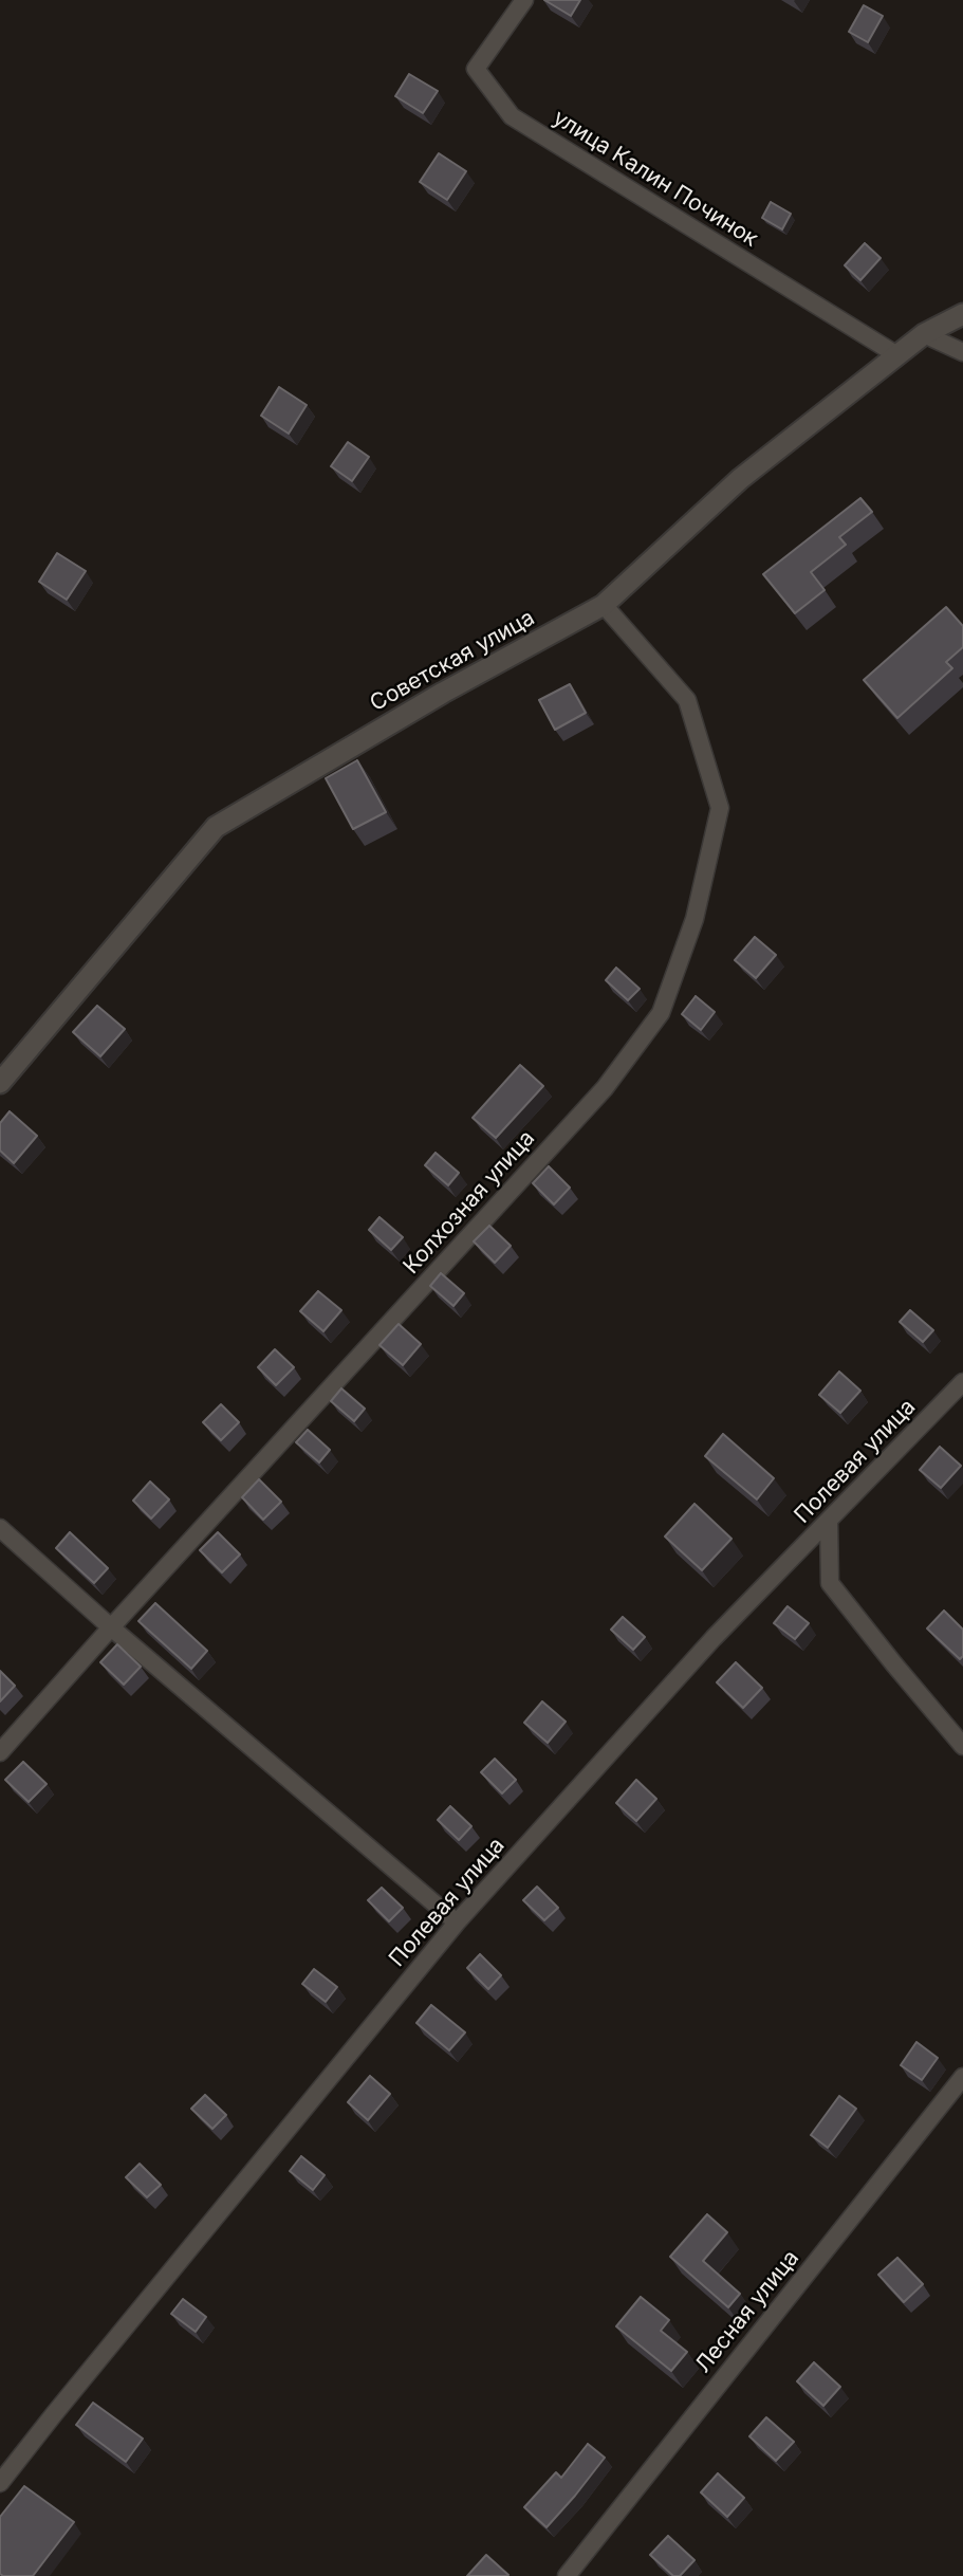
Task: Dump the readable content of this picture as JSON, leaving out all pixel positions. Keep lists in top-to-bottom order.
{
  "streets": {
    "street": [
      "улица Калин Починок",
      "Советская улица",
      "Колхозная улица",
      "Полевая улица",
      "Лесная улица"
    ]
  },
  "crossings": [
    ["улица Калин Починок", "Советская улица"],
    ["Советская улица", "Колхозная улица"]
  ]
}
